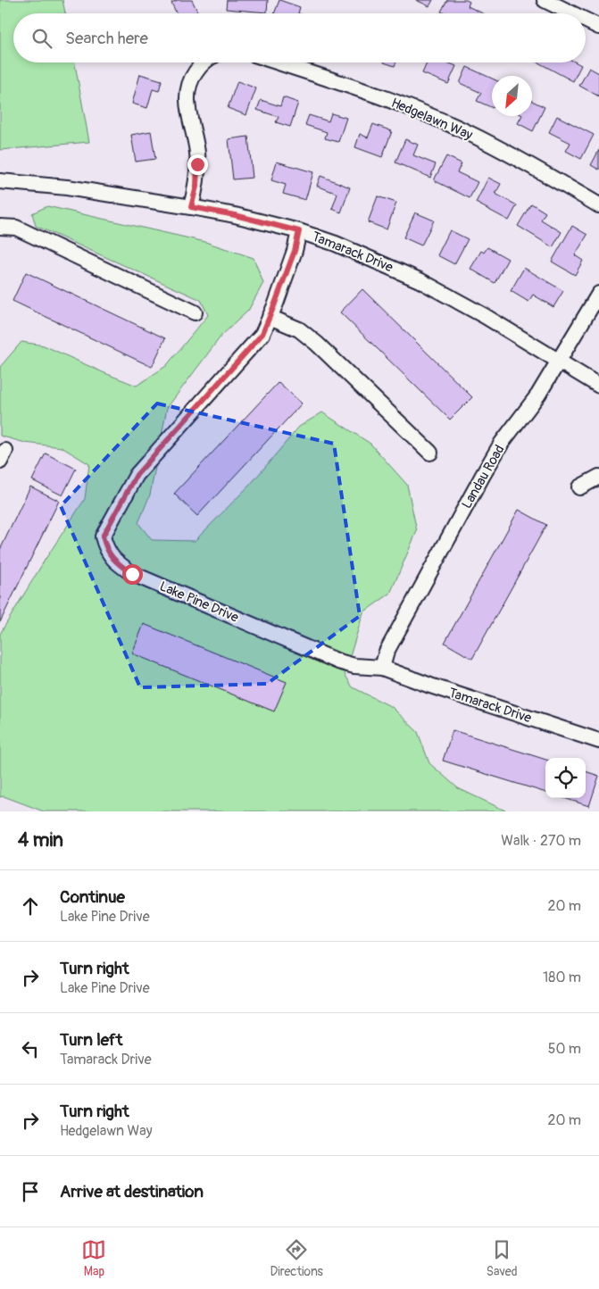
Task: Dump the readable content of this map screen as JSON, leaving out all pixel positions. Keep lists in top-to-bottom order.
{
  "streets": {
    "street": [
      "Hedgelawn Way",
      "Tamarack Drive",
      "Landau Road",
      "Lake Pine Drive"
    ]
  },
  "crossings": [
    ["Tamarack Drive", "Landau Road"],
    ["Tamarack Drive", "Lake Pine Drive"],
    ["Landau Road", "Lake Pine Drive"]
  ],
  "north": "bottom left",
  "page": {
    "search": "Search here",
    "heading": ["4 min", "Walk · 270 m"],
    "list": [
      ["Continue", "Lake Pine Drive", "20 m"],
      ["Turn right", "Lake Pine Drive", "180 m"],
      ["Turn left", "Tamarack Drive", "50 m"],
      ["Turn right", "Hedgelawn Way", "20 m"],
      "Arrive at destination"
    ],
    "nav": ["Map", "Directions", "Saved"]
  }
}
